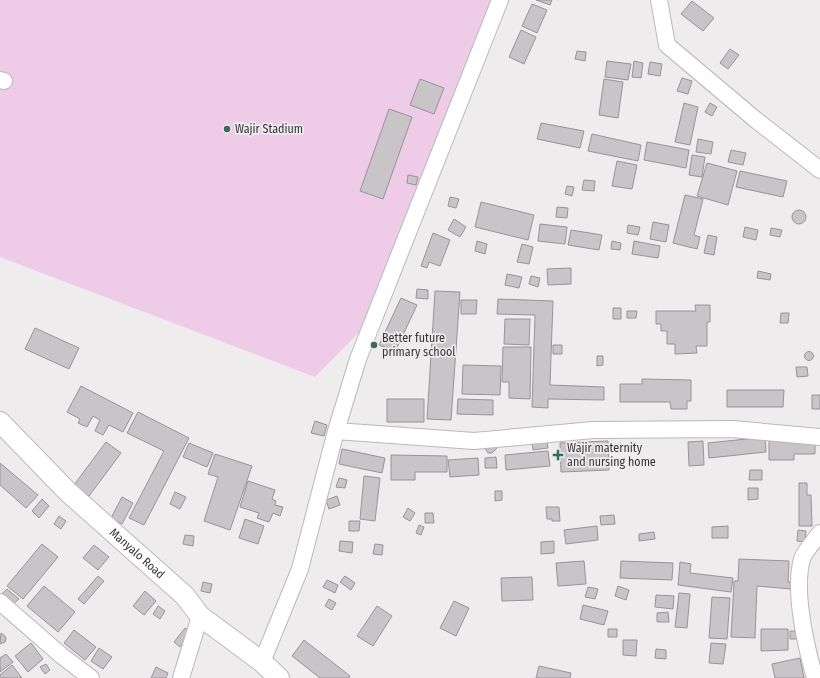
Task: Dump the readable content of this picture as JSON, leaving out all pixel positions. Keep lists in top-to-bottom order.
{
  "streets": {
    "street": ["Manyalo Road"]
  },
  "places": {
    "other": ["Wajir Stadium", "Better future primary school"],
    "health": ["Wajir maternity and nursing home"]
  }
}
